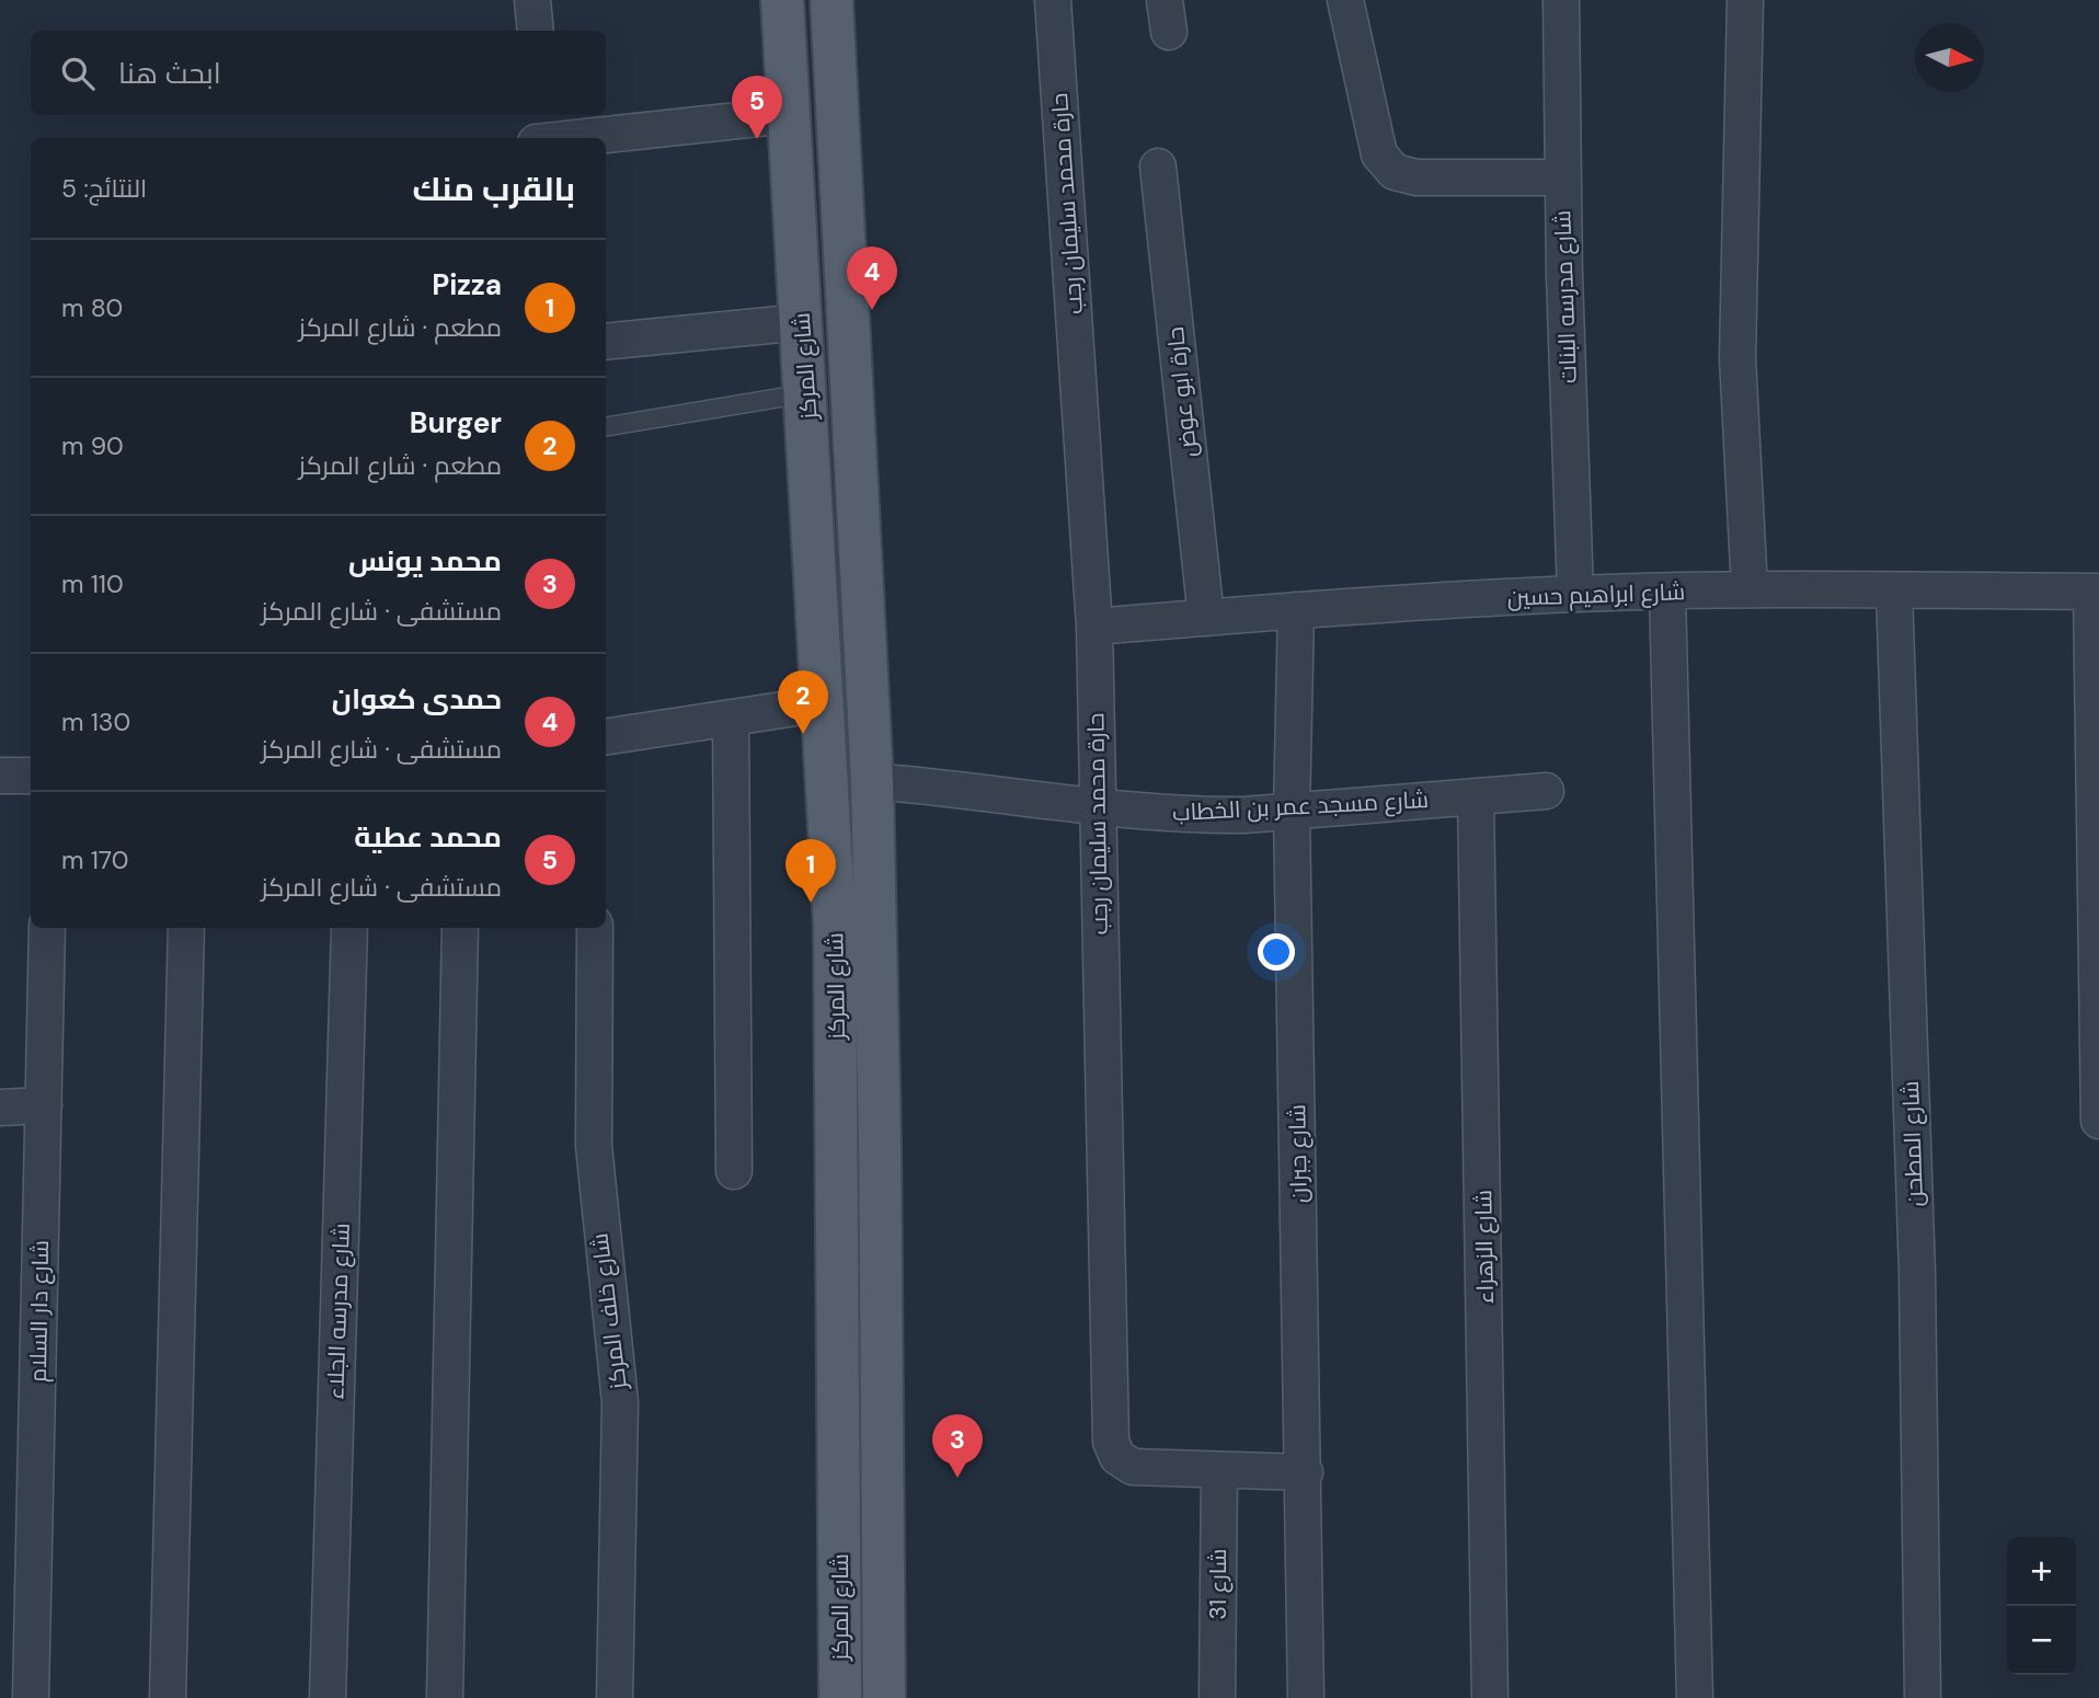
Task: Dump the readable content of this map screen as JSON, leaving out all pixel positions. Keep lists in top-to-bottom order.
{
  "streets": {
    "main road": ["شارع المركز"],
    "street": [
      "حارة محمد سليمان رجب",
      "شارع مدرسه البنات",
      "حارة ابو عوض",
      "شارع ابراهيم حسين",
      "شارع مسجد عمر بن الخطاب",
      "شارع المطحن",
      "شارع جبران",
      "شارع الزهراء",
      "شارع دار السلام",
      "شارع مدرسه الجلاء",
      "شارع خلف المركز",
      "شارع 31"
    ]
  },
  "crossings": [
    ["حارة محمد سليمان رجب", "شارع ابراهيم حسين"],
    ["حارة محمد سليمان رجب", "شارع مسجد عمر بن الخطاب"],
    ["حارة محمد سليمان رجب", "شارع جبران"],
    ["حارة محمد سليمان رجب", "شارع 31"],
    ["شارع مدرسه البنات", "شارع ابراهيم حسين"],
    ["شارع المركز", "شارع مسجد عمر بن الخطاب"],
    ["حارة ابو عوض", "شارع ابراهيم حسين"],
    ["شارع ابراهيم حسين", "شارع المطحن"],
    ["شارع ابراهيم حسين", "شارع جبران"],
    ["شارع مسجد عمر بن الخطاب", "شارع جبران"],
    ["شارع مسجد عمر بن الخطاب", "شارع الزهراء"]
  ],
  "north": "right",
  "page": {
    "search": "ابحث هنا",
    "pins": [
      "5",
      "4",
      "2",
      "1",
      "3"
    ],
    "heading": ["بالقرب منك", "النتائج: 5"],
    "list": [
      {
        "mark": "1",
        "name": "Pizza",
        "note": "مطعم · شارع المركز",
        "value": "80 m"
      },
      {
        "mark": "2",
        "name": "Burger",
        "note": "مطعم · شارع المركز",
        "value": "90 m"
      },
      {
        "mark": "3",
        "name": "محمد يونس",
        "note": "مستشفى · شارع المركز",
        "value": "110 m"
      },
      {
        "mark": "4",
        "name": "حمدى كعوان",
        "note": "مستشفى · شارع المركز",
        "value": "130 m"
      },
      {
        "mark": "5",
        "name": "محمد عطية",
        "note": "مستشفى · شارع المركز",
        "value": "170 m"
      }
    ],
    "map_buttons": ["+", "−"]
  }
}
